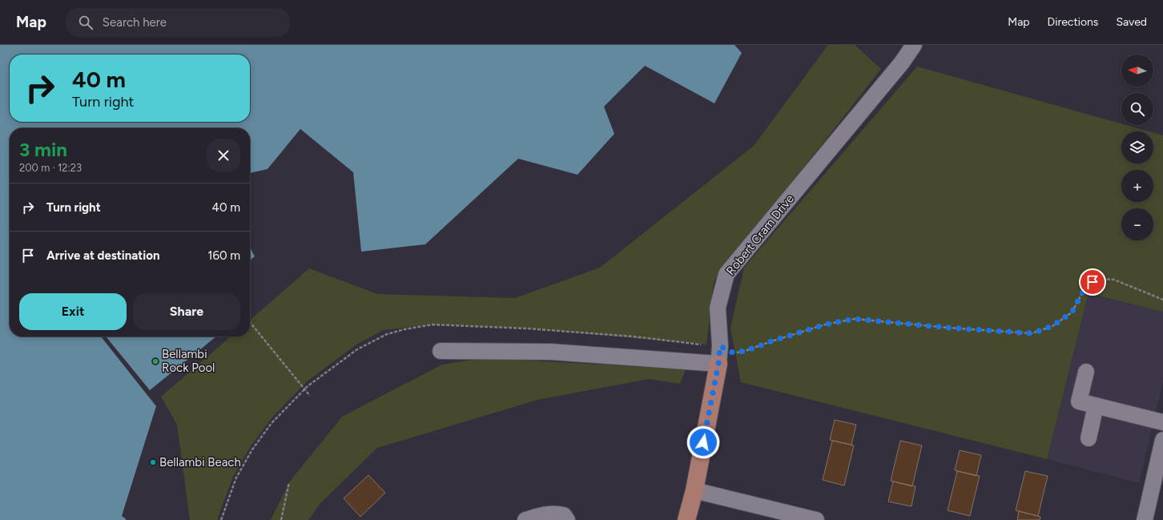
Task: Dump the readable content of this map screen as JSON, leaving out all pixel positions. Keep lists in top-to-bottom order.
{
  "streets": {
    "main road": ["Robert Cram Drive"]
  },
  "places": ["Bellambi Rock Pool", "Bellambi Beach"],
  "north": "left",
  "page": {
    "header": "Map",
    "search": "Search here",
    "nav": ["Map", "Directions", "Saved"],
    "map_buttons": ["+", "−"],
    "turn": ["40 m", "Turn right"],
    "heading": ["3 min", "200 m · 12:23"],
    "list": [
      {
        "name": "Turn right",
        "value": "40 m"
      },
      {
        "name": "Arrive at destination",
        "value": "160 m"
      }
    ],
    "buttons": ["Exit", "Share"]
  }
}
